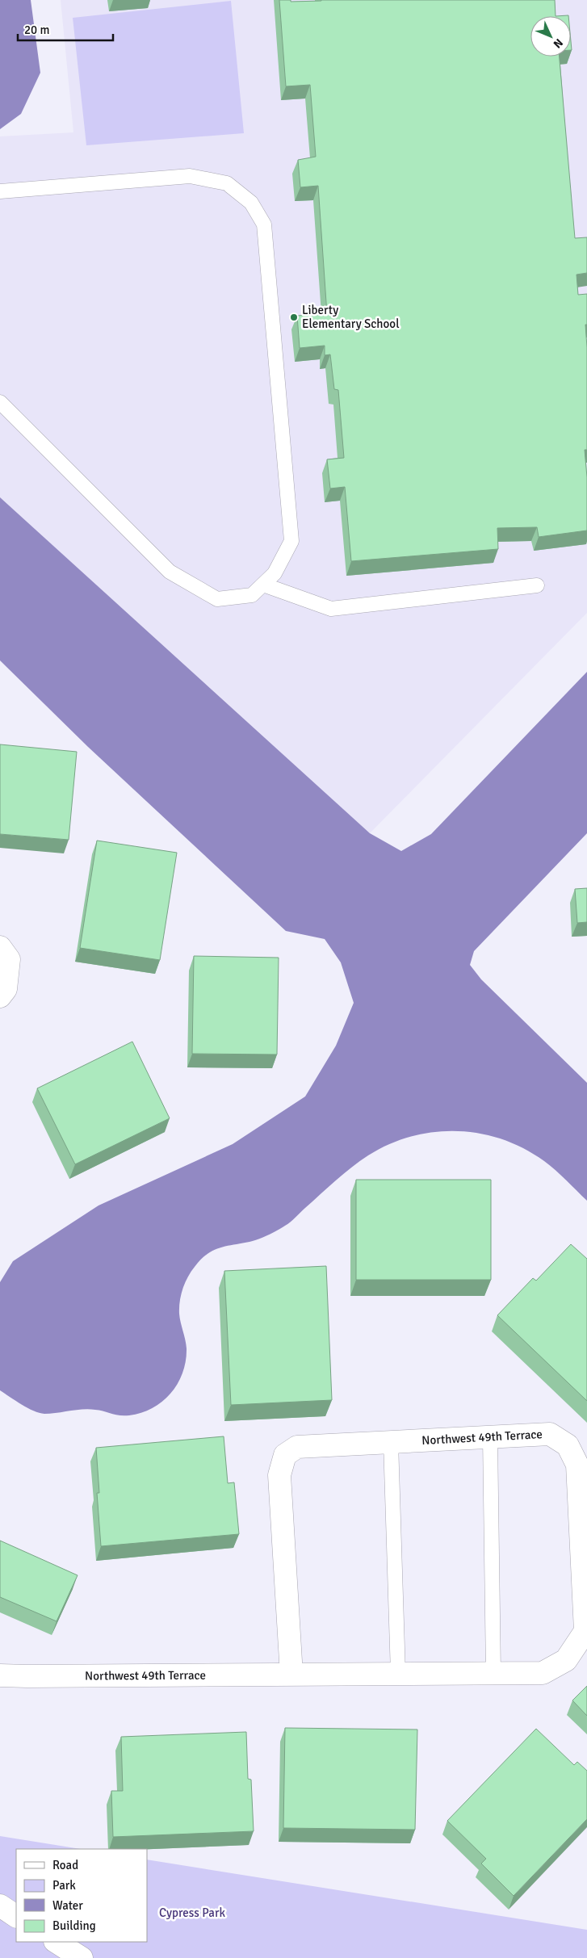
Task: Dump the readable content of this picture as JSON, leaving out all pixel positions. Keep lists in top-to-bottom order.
{
  "streets": {
    "street": ["Northwest 49th Terrace"]
  },
  "parks": ["Cypress Park"],
  "places": ["Liberty Elementary School"],
  "legend": [
    "Road",
    "Park",
    "Water",
    "Building"
  ],
  "scale_bar": "20 m",
  "north": "bottom right"
}
